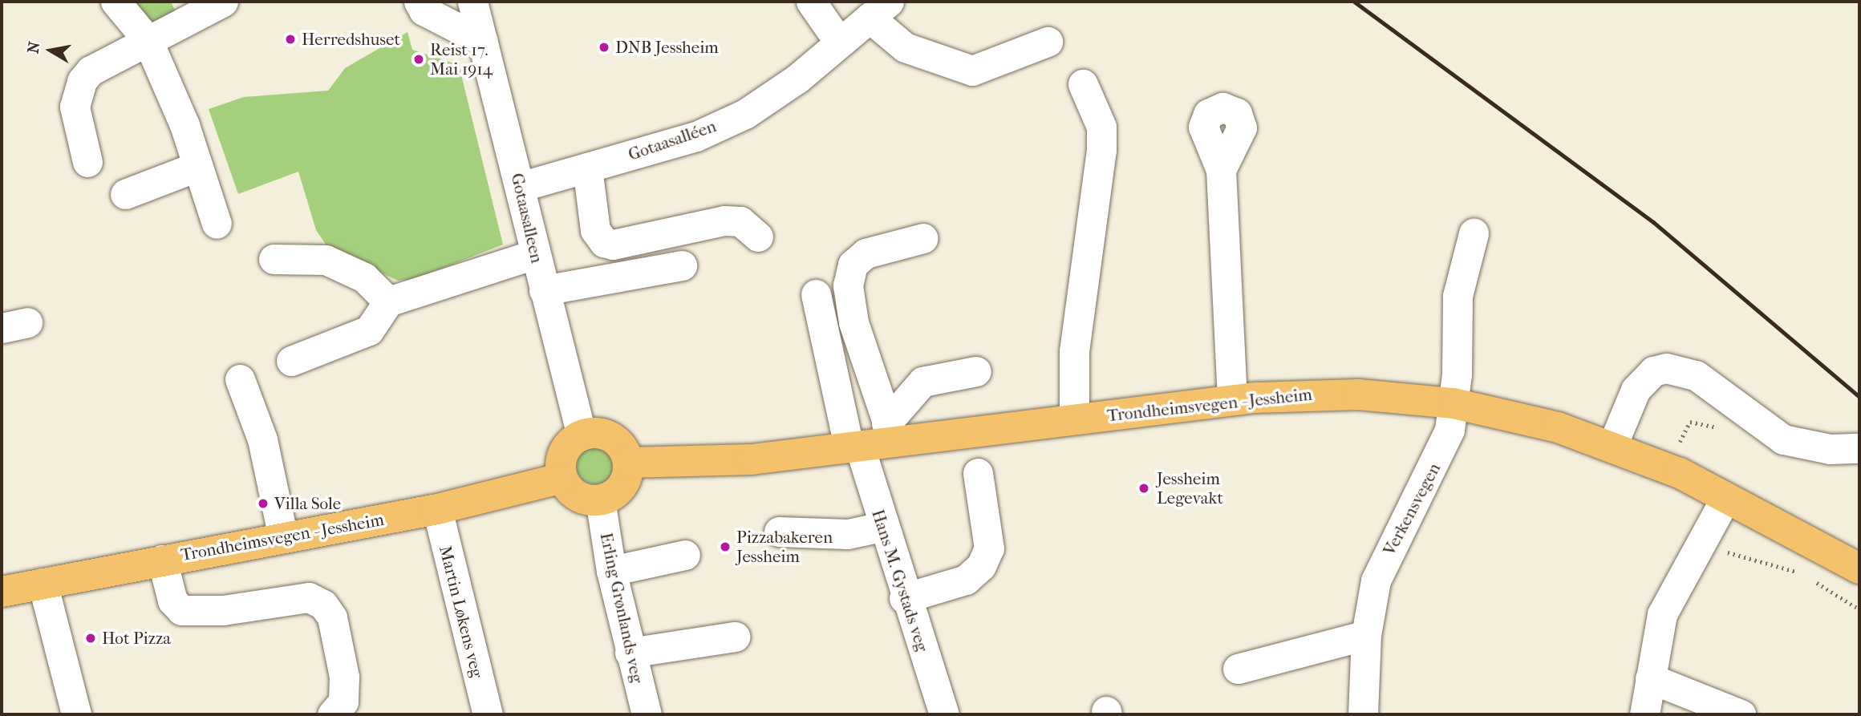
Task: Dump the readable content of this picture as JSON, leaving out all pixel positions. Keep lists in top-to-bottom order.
{
  "streets": {
    "main road": ["Trondheimsvegen - Jessheim"],
    "street": [
      "Gotaasalléen",
      "Gotaasalleen",
      "Verkensvegen",
      "Hans M. Gystads veg",
      "Erling Grønlands veg",
      "Martin Løkens veg"
    ]
  },
  "crossings": [
    ["Gotaasalléen", "Gotaasalleen"],
    ["Gotaasalleen", "Trondheimsvegen - Jessheim"],
    ["Gotaasalleen", "Erling Grønlands veg"],
    ["Trondheimsvegen - Jessheim", "Verkensvegen"],
    ["Trondheimsvegen - Jessheim", "Hans M. Gystads veg"],
    ["Trondheimsvegen - Jessheim", "Erling Grønlands veg"],
    ["Trondheimsvegen - Jessheim", "Martin Løkens veg"]
  ],
  "places": [
    "Herredshuset",
    "DNB Jessheim",
    "Reist 17. Mai 1914",
    "Jessheim Legevakt",
    "Villa Sole",
    "Pizzabakeren Jessheim",
    "Hot Pizza"
  ],
  "north": "left"
}
